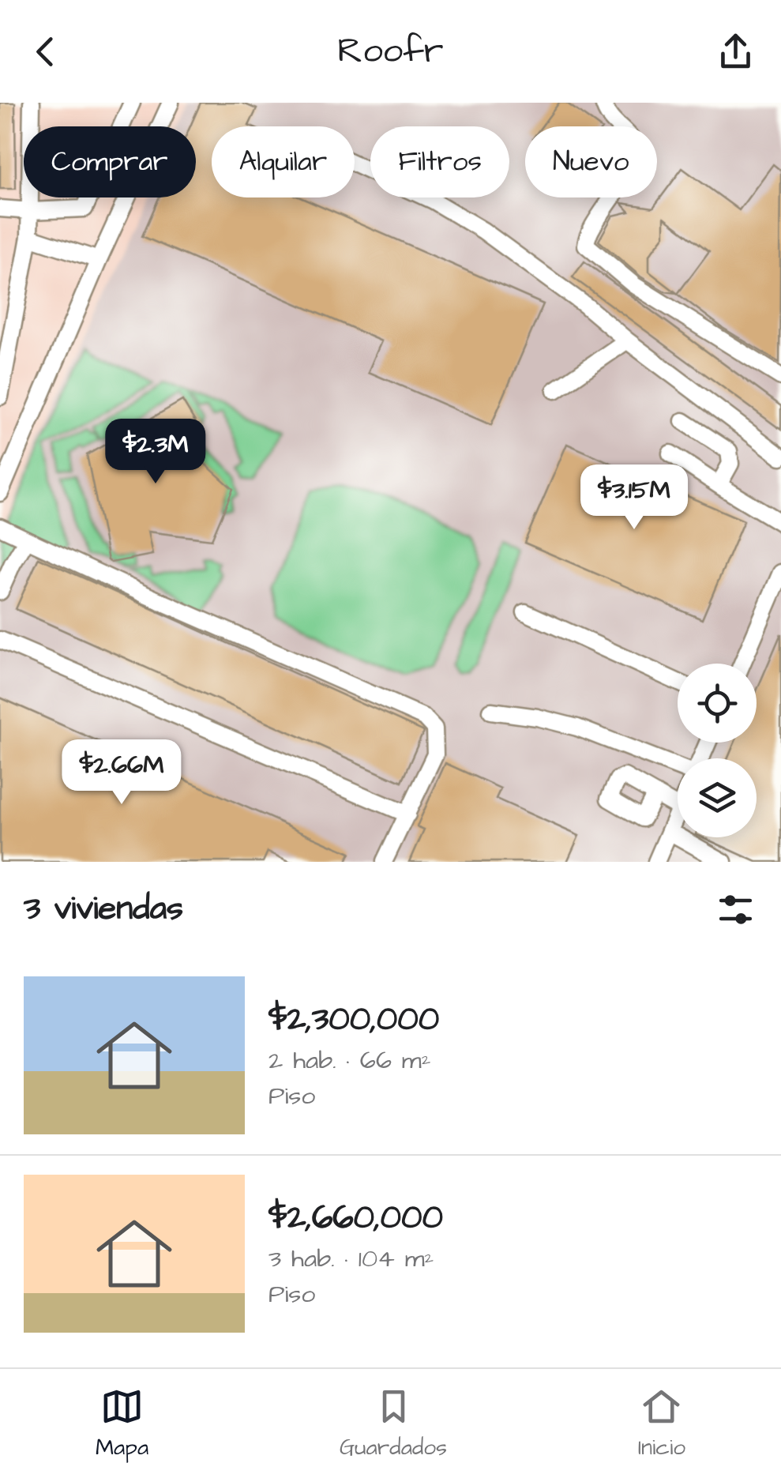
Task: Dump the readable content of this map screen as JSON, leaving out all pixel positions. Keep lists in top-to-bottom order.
{
  "page": {
    "header": "Roofr",
    "chip": [
      "Comprar",
      "Alquilar",
      "Filtros",
      "Nuevo"
    ],
    "price": ["$2.3M", "$3.15M", "$2.66M"],
    "heading": "3 viviendas",
    "list": [
      {
        "name": "$2,300,000",
        "note": "2 hab. · 66 m² · Piso"
      },
      {
        "name": "$2,660,000",
        "note": "3 hab. · 104 m² · Piso"
      }
    ],
    "tabs": ["Mapa", "Guardados", "Inicio"]
  }
}
